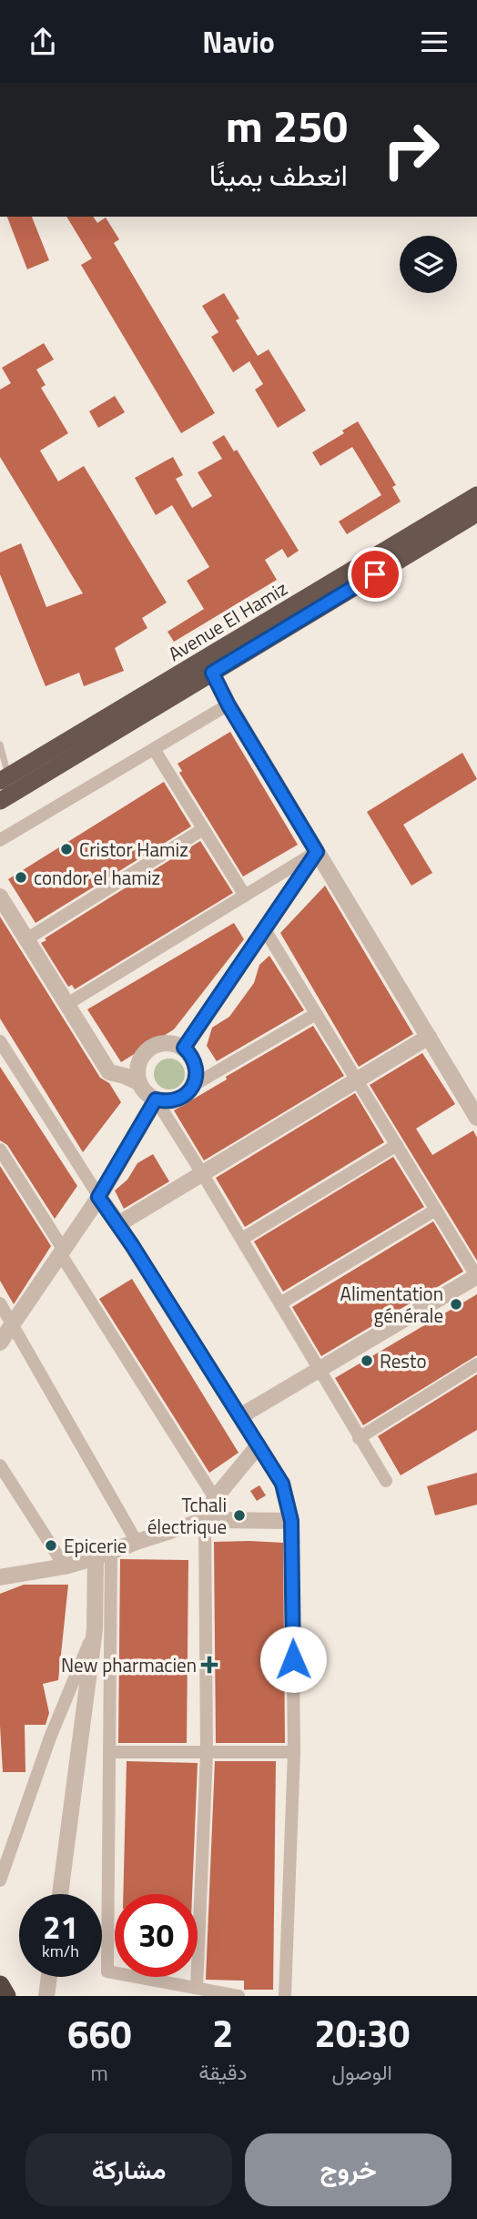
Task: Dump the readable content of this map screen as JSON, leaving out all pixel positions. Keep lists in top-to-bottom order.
{
  "streets": {
    "highway": ["Avenue El Hamiz"]
  },
  "places": {
    "other": [
      "Cristor Hamiz",
      "condor el hamiz",
      "Alimentation générale",
      "Resto",
      "Tchali électrique",
      "Epicerie"
    ],
    "health": ["New pharmacien"]
  },
  "page": {
    "header": "Navio",
    "turn": ["250 m", "انعطف يمينًا"],
    "speed": "21 km/h",
    "limit": "30",
    "eta": [
      "20:30",
      "الوصول",
      "2",
      "دقيقة",
      "660",
      "m"
    ],
    "buttons": ["خروج", "مشاركة"]
  }
}
